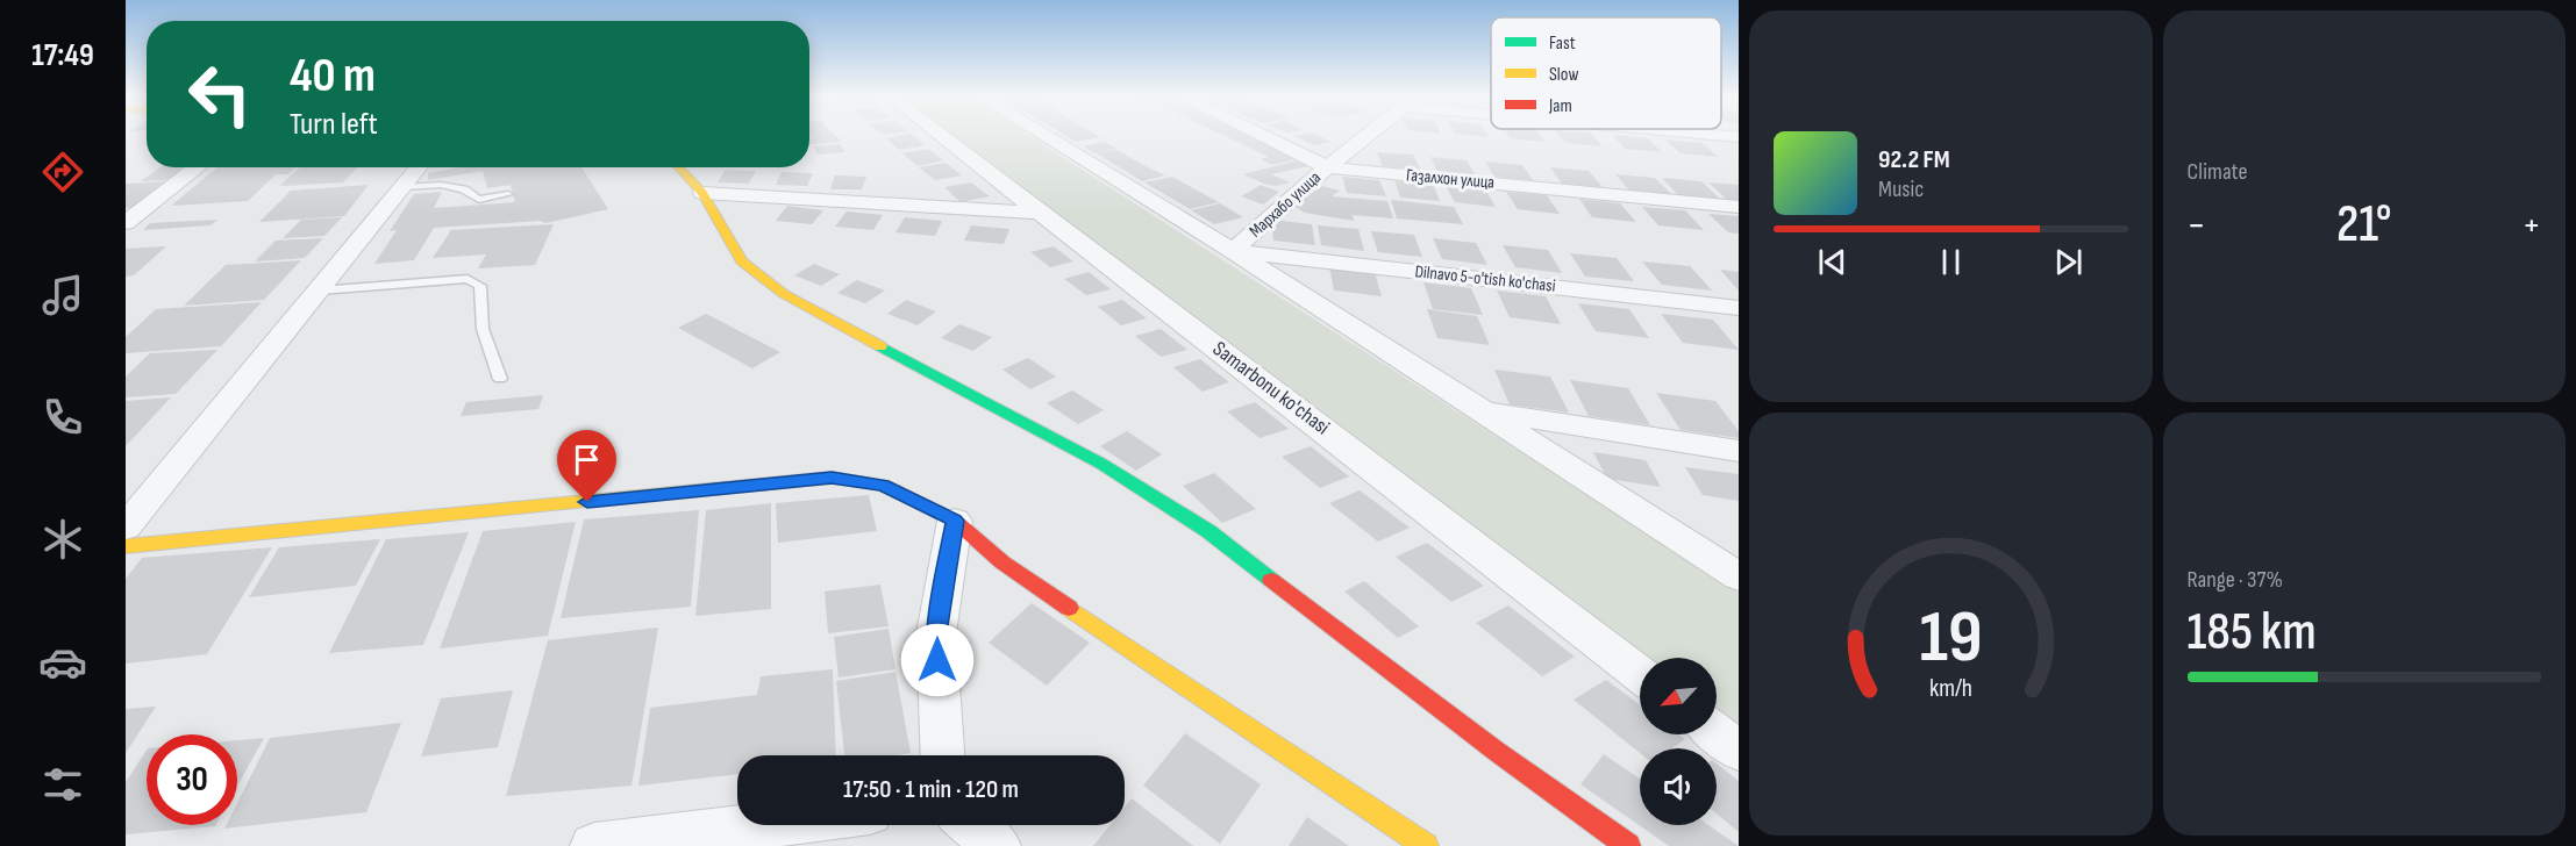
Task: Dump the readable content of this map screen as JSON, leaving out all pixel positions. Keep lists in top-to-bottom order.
{
  "streets": {
    "street": [
      "Газалхон улица",
      "Мархабо улица",
      "Dilnavo 5-o'tish ko'chasi",
      "Samarbonu ko'chasi"
    ]
  },
  "crossings": [
    ["Газалхон улица", "Мархабо улица"],
    ["Мархабо улица", "Dilnavo 5-o'tish ko'chasi"]
  ],
  "legend": ["Fast", "Slow", "Jam"],
  "north": "bottom left",
  "page": {
    "tabs": "17:49",
    "tile": [
      "Climate",
      ["Range · 37%", "185 km"]
    ],
    "turn": ["40 m", "Turn left"],
    "song": ["92.2 FM", "Music"],
    "heat": ["−", "21°", "+"],
    "limit": "30",
    "trip": "17:50 · 1 min · 120 m",
    "gauge": ["19", "km/h"]
  }
}
